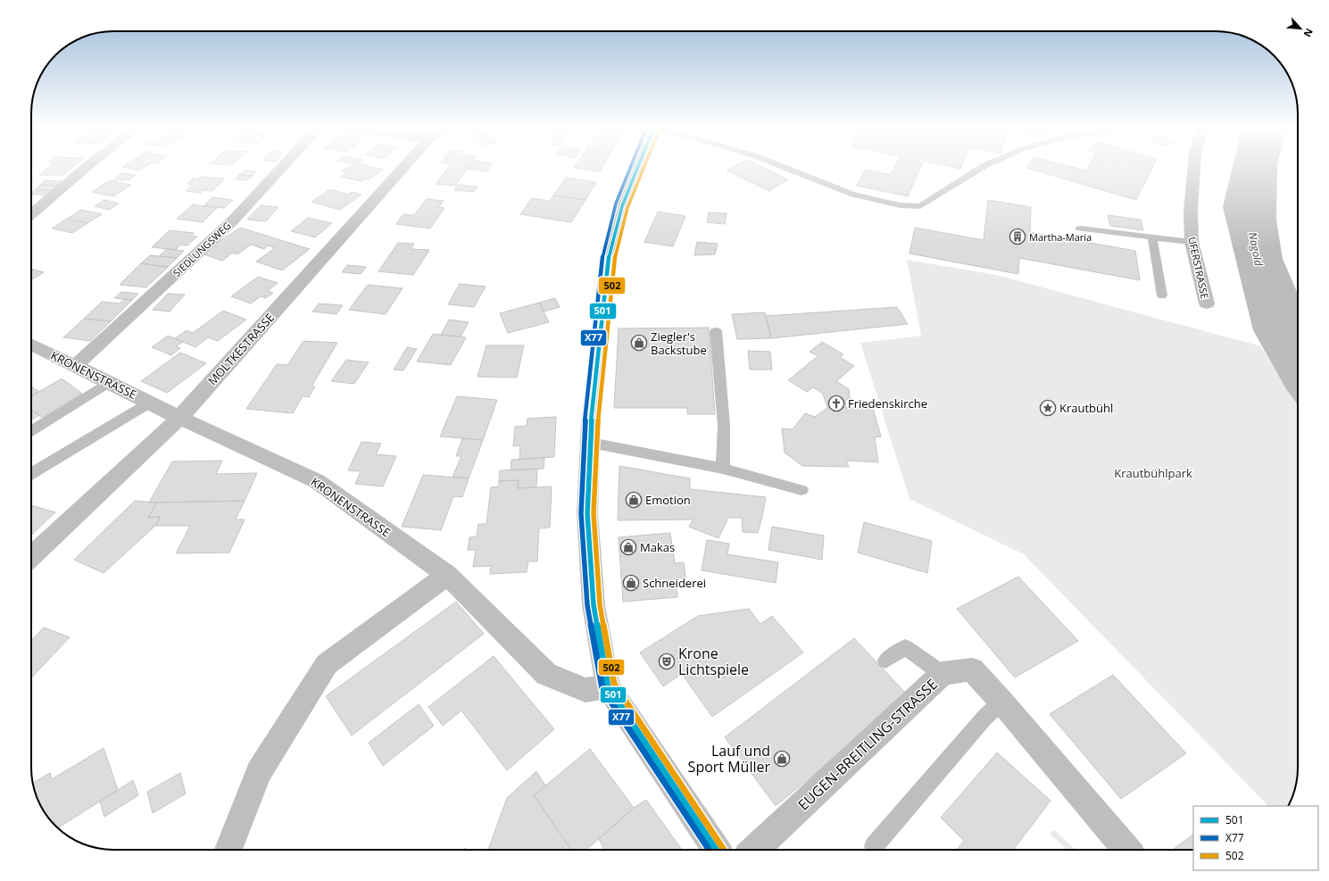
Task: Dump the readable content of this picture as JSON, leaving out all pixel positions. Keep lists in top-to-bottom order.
{
  "streets": {
    "street": [
      "SIEDLUNGSWEG",
      "UFERSTRASSE",
      "MOLTKESTRASSE",
      "KRONENSTRASSE",
      "EUGEN-BREITLING-STRASSE"
    ]
  },
  "crossings": [
    ["SIEDLUNGSWEG", "KRONENSTRASSE"],
    ["MOLTKESTRASSE", "KRONENSTRASSE"]
  ],
  "water": ["Nagold"],
  "parks": ["Krautbühlpark"],
  "places": {
    "building": ["Martha-Maria"],
    "shop": [
      "Ziegler's Backstube",
      "Emotion",
      "Makas",
      "Schneiderei",
      "Lauf und Sport Müller"
    ],
    "church": ["Friedenskirche"],
    "place": ["Krautbühl"],
    "theatre": ["Krone Lichtspiele"]
  },
  "lines": ["transit line 501", "transit line X77", "transit line 502"],
  "legend": ["501", "X77", "502"],
  "north": "bottom right"
}
